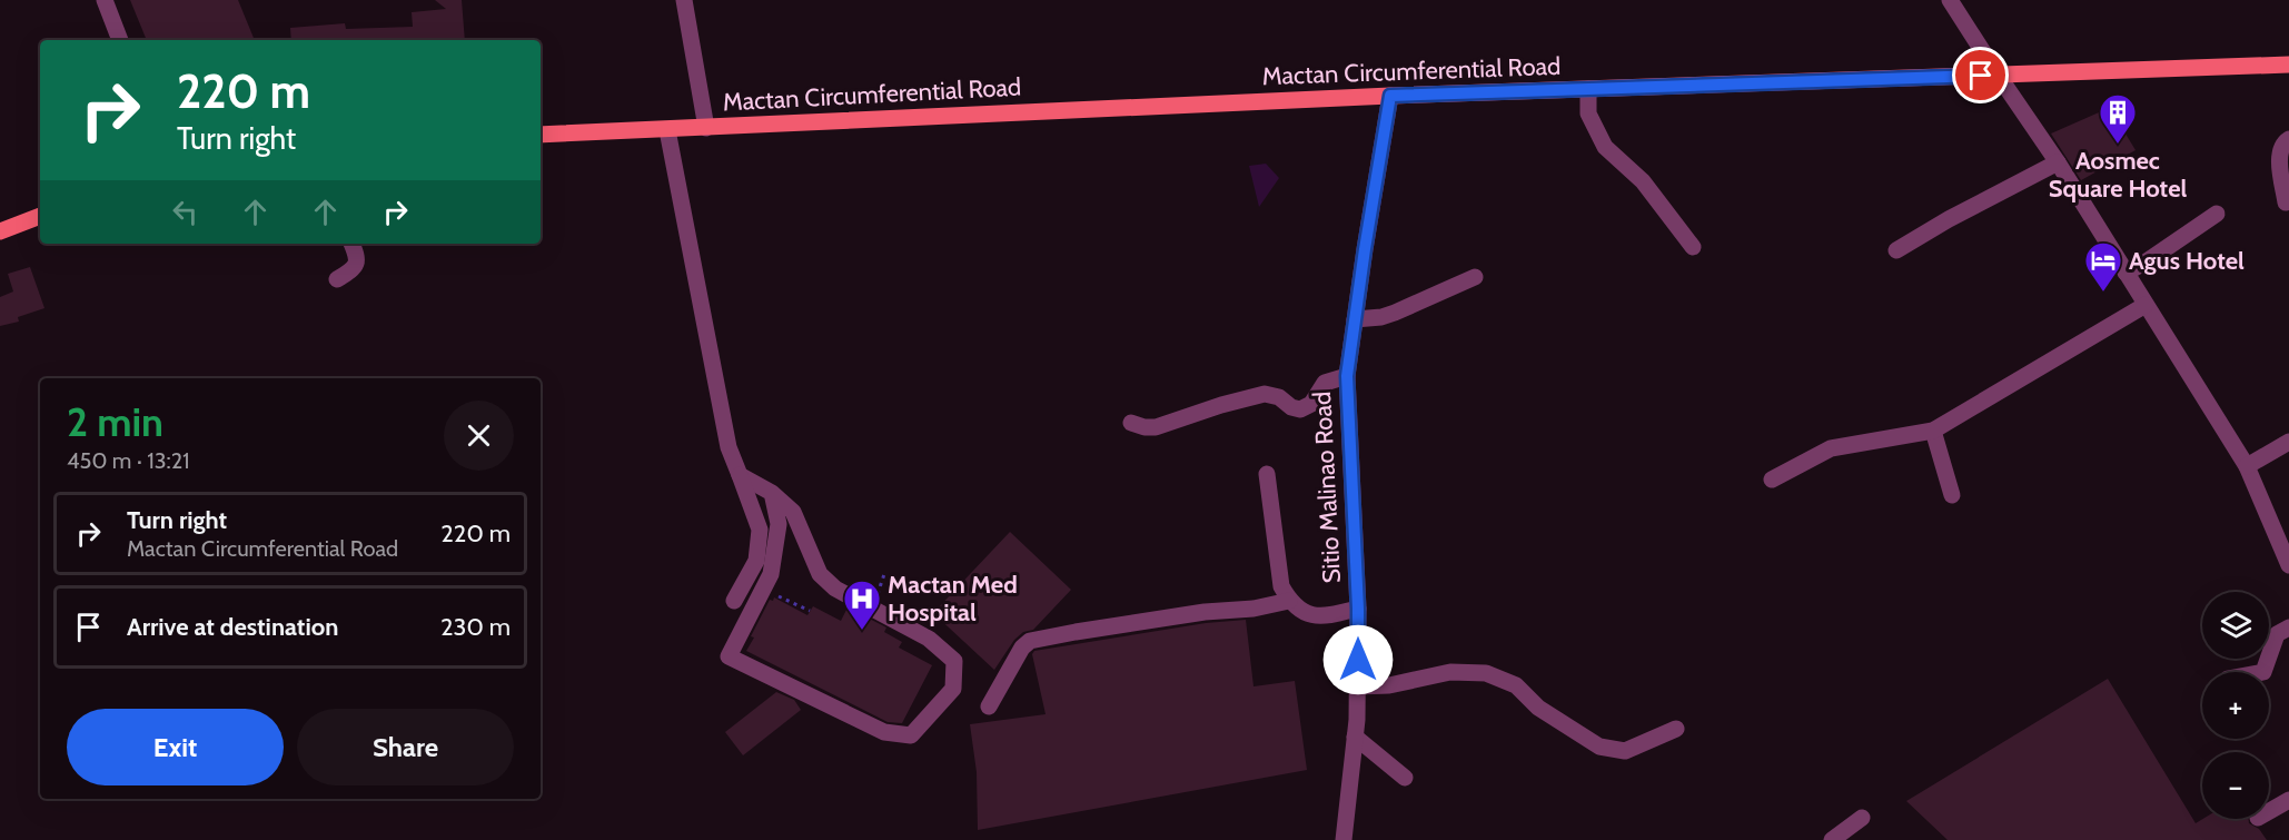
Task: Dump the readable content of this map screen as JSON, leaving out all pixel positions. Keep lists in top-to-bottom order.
{
  "streets": {
    "main road": ["Mactan Circumferential Road"],
    "street": ["Sitio Malinao Road"]
  },
  "crossings": [
    ["Mactan Circumferential Road", "Sitio Malinao Road"]
  ],
  "places": {
    "building": ["Aosmec Square Hotel"],
    "hotel": ["Agus Hotel"],
    "hospital": ["Mactan Med Hospital"]
  },
  "page": {
    "turn": ["220 m", "Turn right"],
    "heading": ["2 min", "450 m · 13:21"],
    "list": [
      {
        "name": "Turn right",
        "note": "Mactan Circumferential Road",
        "value": "220 m"
      },
      {
        "name": "Arrive at destination",
        "value": "230 m"
      }
    ],
    "map_buttons": ["+", "−"],
    "buttons": ["Exit", "Share"]
  }
}
